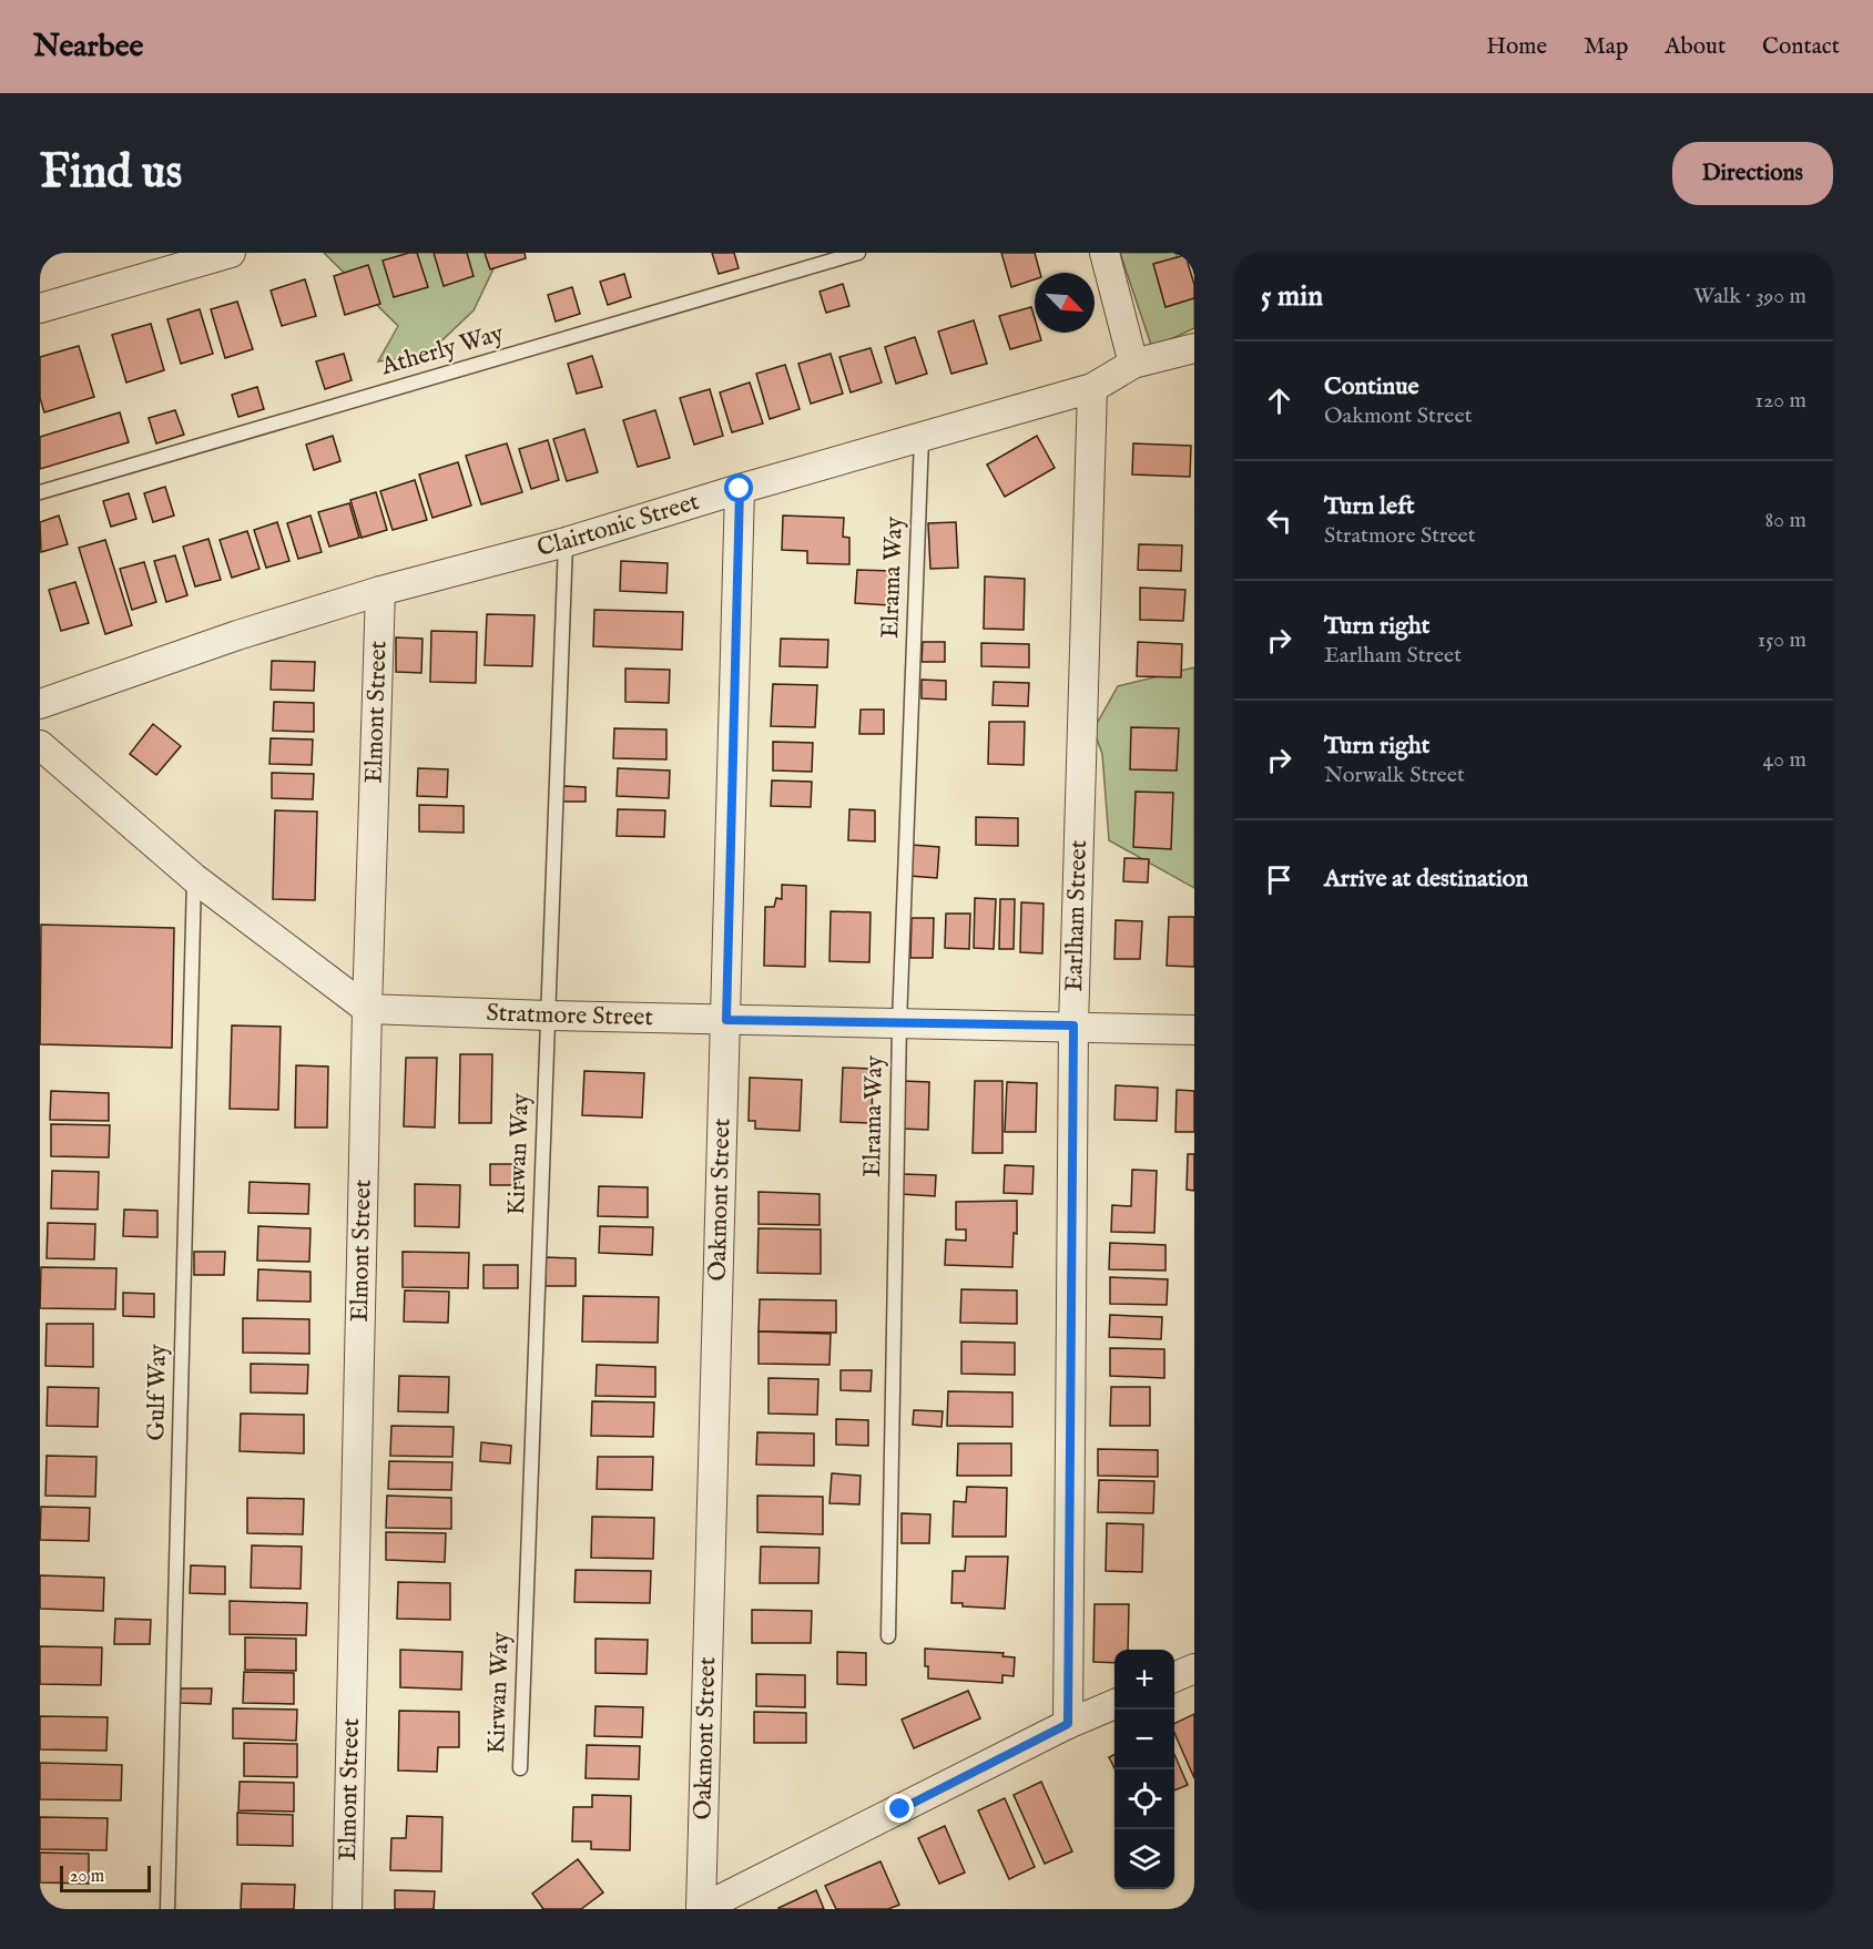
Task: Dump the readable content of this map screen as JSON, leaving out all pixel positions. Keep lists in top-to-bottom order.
{
  "streets": {
    "street": [
      "Clairtonic Street",
      "Elmont Street",
      "Earlham Street",
      "Stratmore Street",
      "Oakmont Street"
    ],
    "lane": [
      "Atherly Way",
      "Elrama Way",
      "Kirwan Way",
      "Gulf Way"
    ]
  },
  "crossings": [
    ["Clairtonic Street", "Elrama Way"],
    ["Clairtonic Street", "Elmont Street"],
    ["Clairtonic Street", "Earlham Street"],
    ["Clairtonic Street", "Kirwan Way"],
    ["Clairtonic Street", "Oakmont Street"],
    ["Elrama Way", "Stratmore Street"],
    ["Elmont Street", "Stratmore Street"],
    ["Earlham Street", "Stratmore Street"],
    ["Stratmore Street", "Kirwan Way"],
    ["Stratmore Street", "Oakmont Street"]
  ],
  "scale_bar": "20 m",
  "north": "bottom right",
  "page": {
    "header": "Nearbee",
    "nav": [
      "Home",
      "Map",
      "About",
      "Contact"
    ],
    "buttons": "Directions",
    "title": "Find us",
    "heading": ["5 min", "Walk · 390 m"],
    "list": [
      ["Continue", "Oakmont Street", "120 m"],
      ["Turn left", "Stratmore Street", "80 m"],
      ["Turn right", "Earlham Street", "150 m"],
      ["Turn right", "Norwalk Street", "40 m"],
      "Arrive at destination"
    ],
    "map_buttons": ["+", "−"],
    "scale": "20 m"
  }
}
